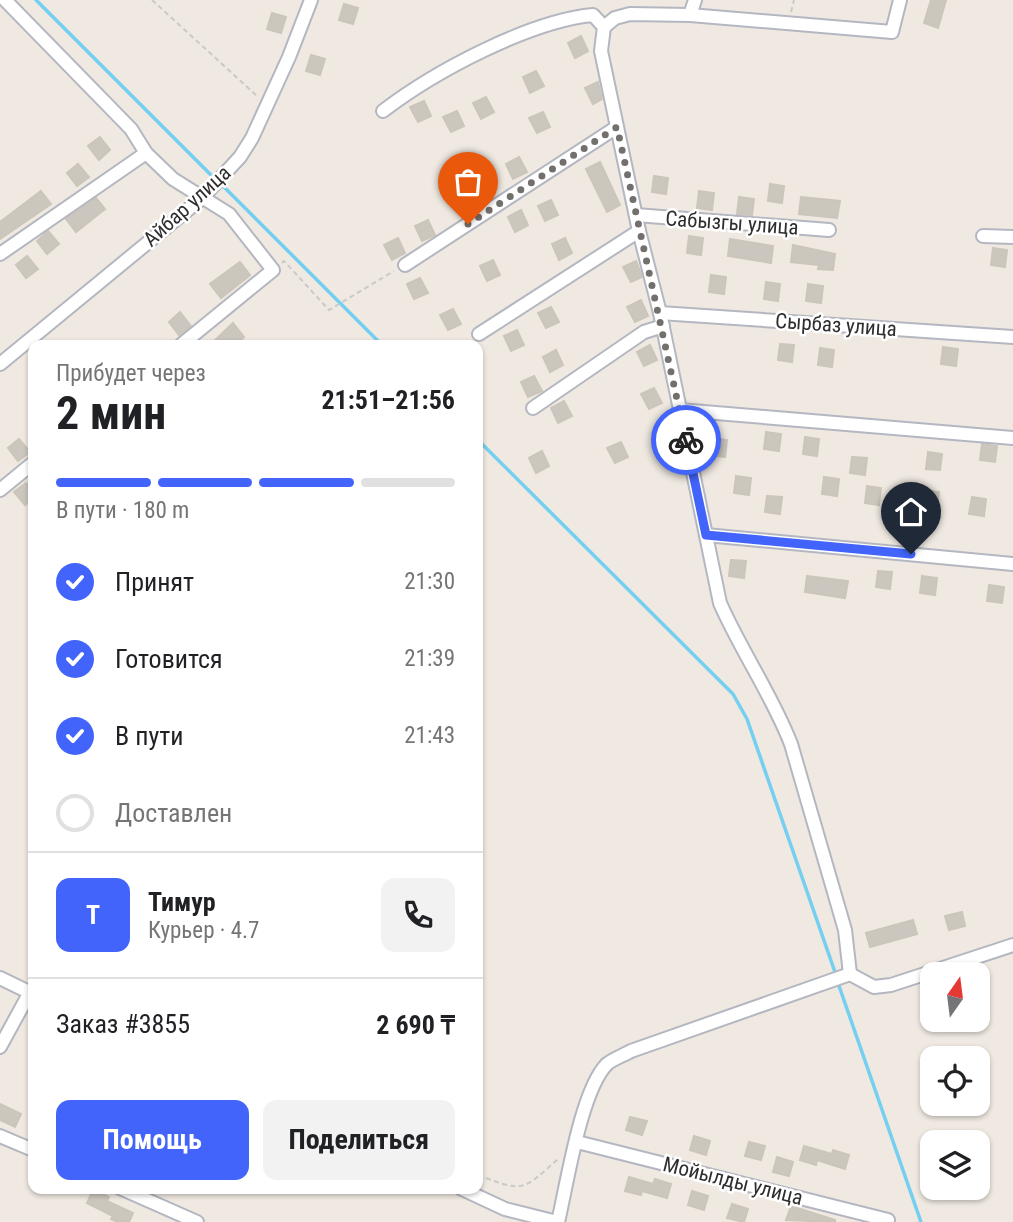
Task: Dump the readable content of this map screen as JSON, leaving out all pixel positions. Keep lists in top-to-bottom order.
{
  "streets": {
    "street": [
      "Айбар улица",
      "Сабызгы улица",
      "Сырбаз улица",
      "Мойылды улица"
    ]
  },
  "north": "top",
  "page": {
    "heading": ["2 мин", "Прибудет через", "21:51–21:56"],
    "panel": [
      "Тимур",
      "Курьер · 4.7",
      "Заказ #3855",
      "2 690 ₸"
    ],
    "bar": "В пути · 180 m",
    "list": [
      ["Принят", "21:30"],
      ["Готовится", "21:39"],
      ["В пути", "21:43"],
      "Доставлен"
    ],
    "round": "Т",
    "buttons": ["Помощь", "Поделиться"]
  }
}
